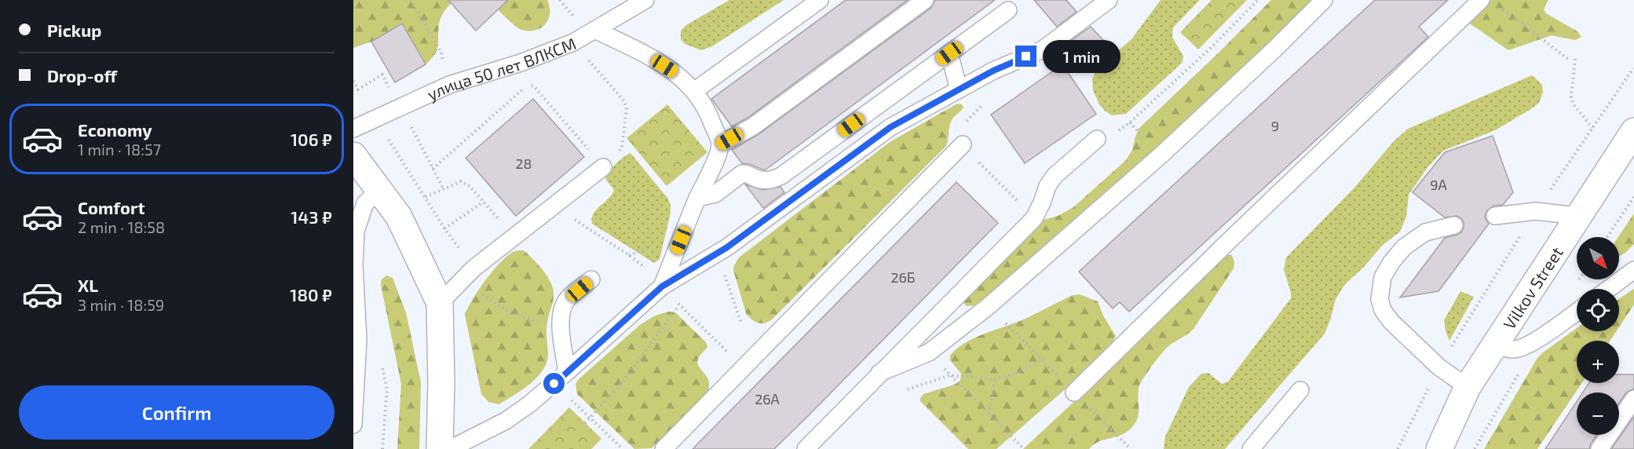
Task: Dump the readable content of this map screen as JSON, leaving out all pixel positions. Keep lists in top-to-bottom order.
{
  "streets": {
    "main road": ["Vilkov Street"],
    "lane": ["улица 50 лет ВЛКСМ"]
  },
  "house_numbers": [
    "9",
    "28",
    "9А",
    "26Б",
    "26А"
  ],
  "north": "bottom right",
  "page": {
    "banner": ["Pickup", "Drop-off"],
    "bubble": "1 min",
    "list": [
      {
        "name": "Economy",
        "note": "1 min · 18:57",
        "value": "106 ₽"
      },
      {
        "name": "Comfort",
        "note": "2 min · 18:58",
        "value": "143 ₽"
      },
      {
        "name": "XL",
        "note": "3 min · 18:59",
        "value": "180 ₽"
      }
    ],
    "map_buttons": ["+", "−"],
    "buttons": "Confirm"
  }
}
